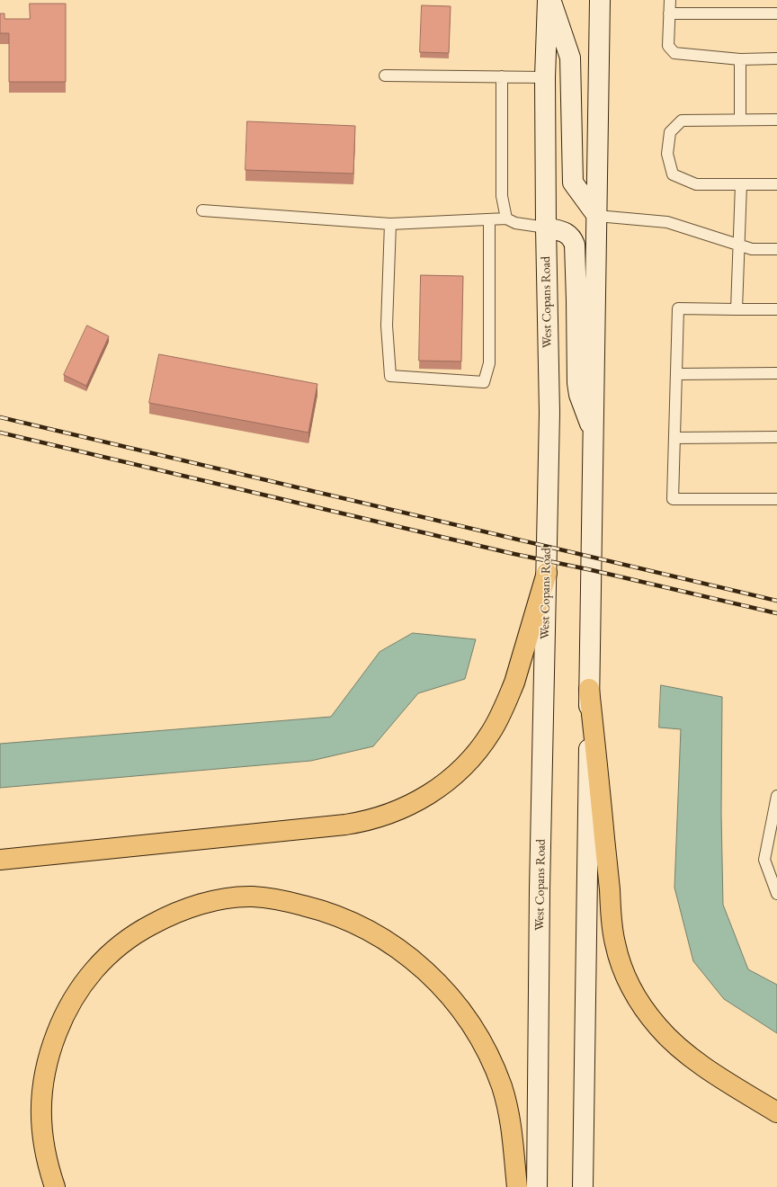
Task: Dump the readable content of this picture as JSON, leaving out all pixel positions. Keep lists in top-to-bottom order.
{
  "streets": {
    "main road": ["West Copans Road"]
  }
}
